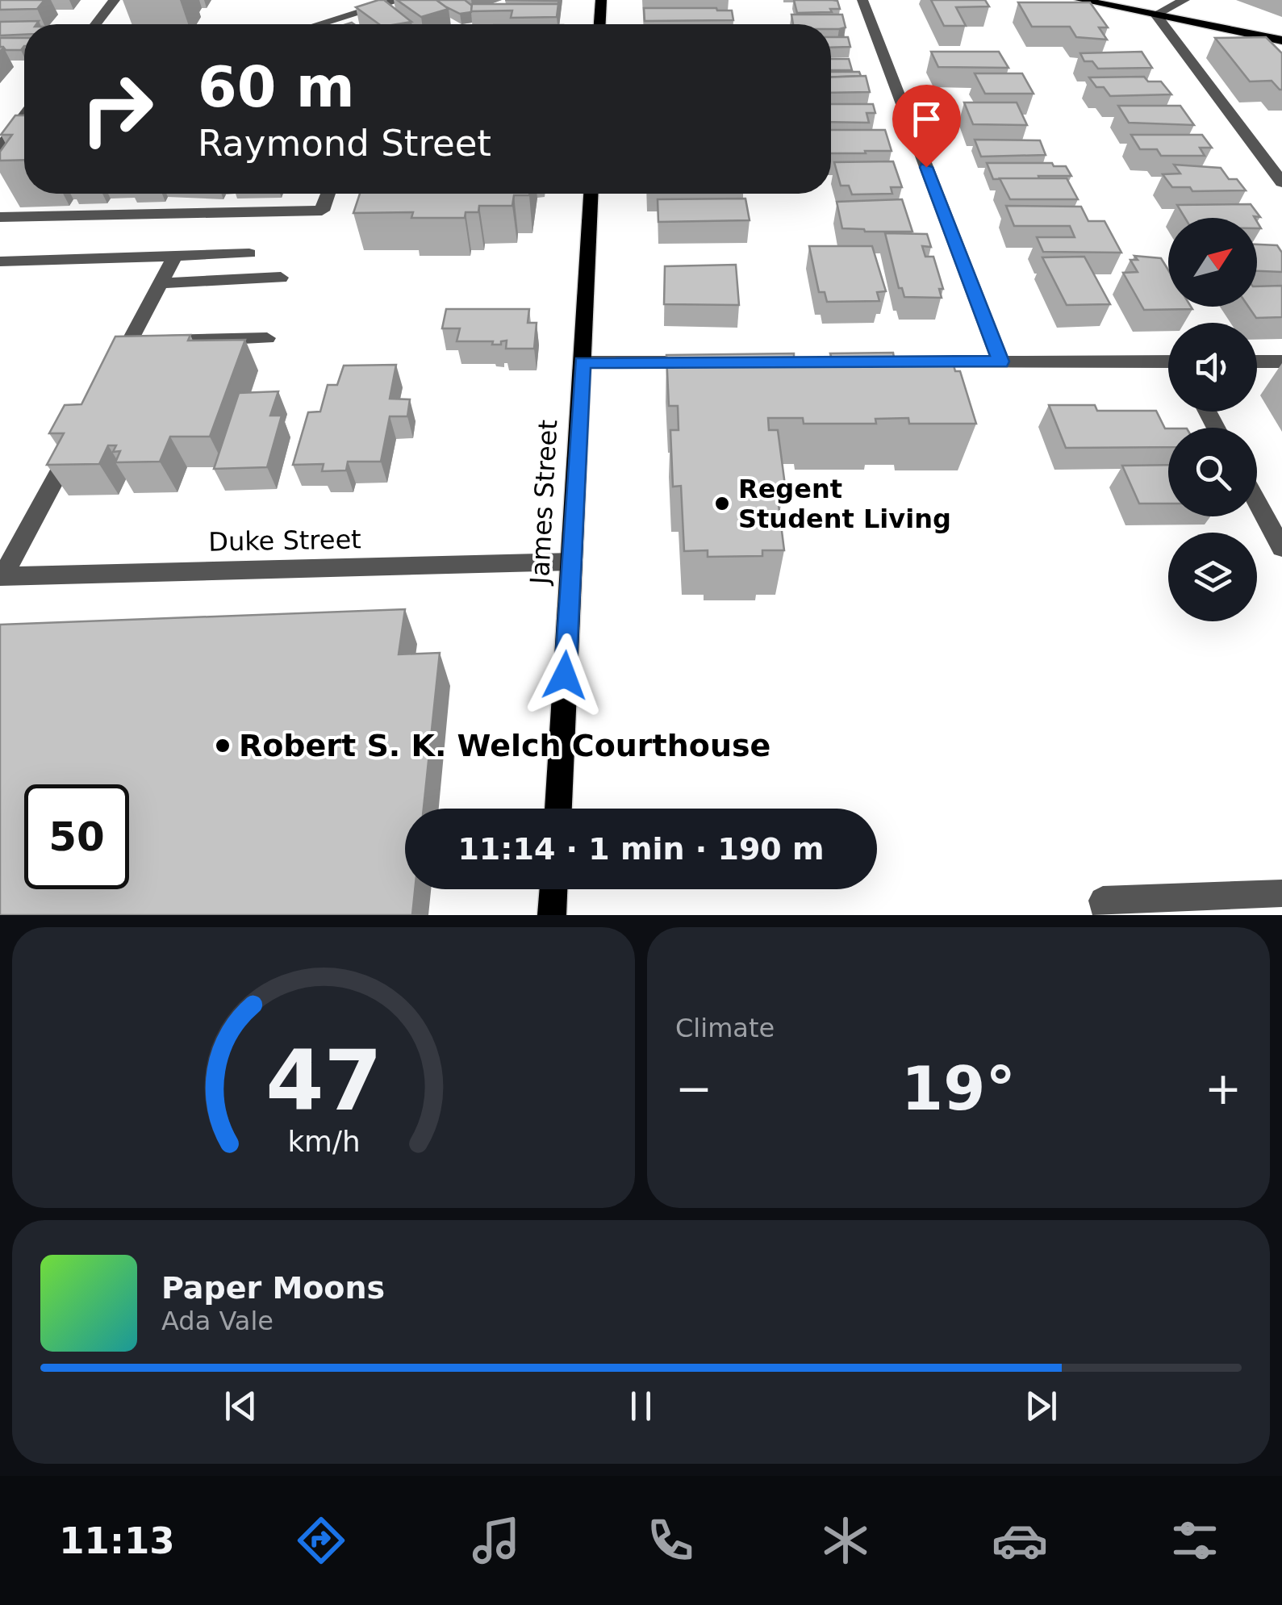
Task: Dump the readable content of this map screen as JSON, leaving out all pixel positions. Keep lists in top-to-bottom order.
{
  "streets": {
    "main road": ["James Street"],
    "street": ["Duke Street"]
  },
  "crossings": [
    ["James Street", "Duke Street"]
  ],
  "places": ["Regent Student Living", "Robert S. K. Welch Courthouse"],
  "north": "top right",
  "page": {
    "turn": ["60 m", "Raymond Street"],
    "limit": "50",
    "trip": "11:14 · 1 min · 190 m",
    "tile": "Climate",
    "heat": ["−", "19°", "+"],
    "song": ["Paper Moons", "Ada Vale"],
    "tabs": "11:13",
    "gauge": ["47", "km/h"]
  }
}
